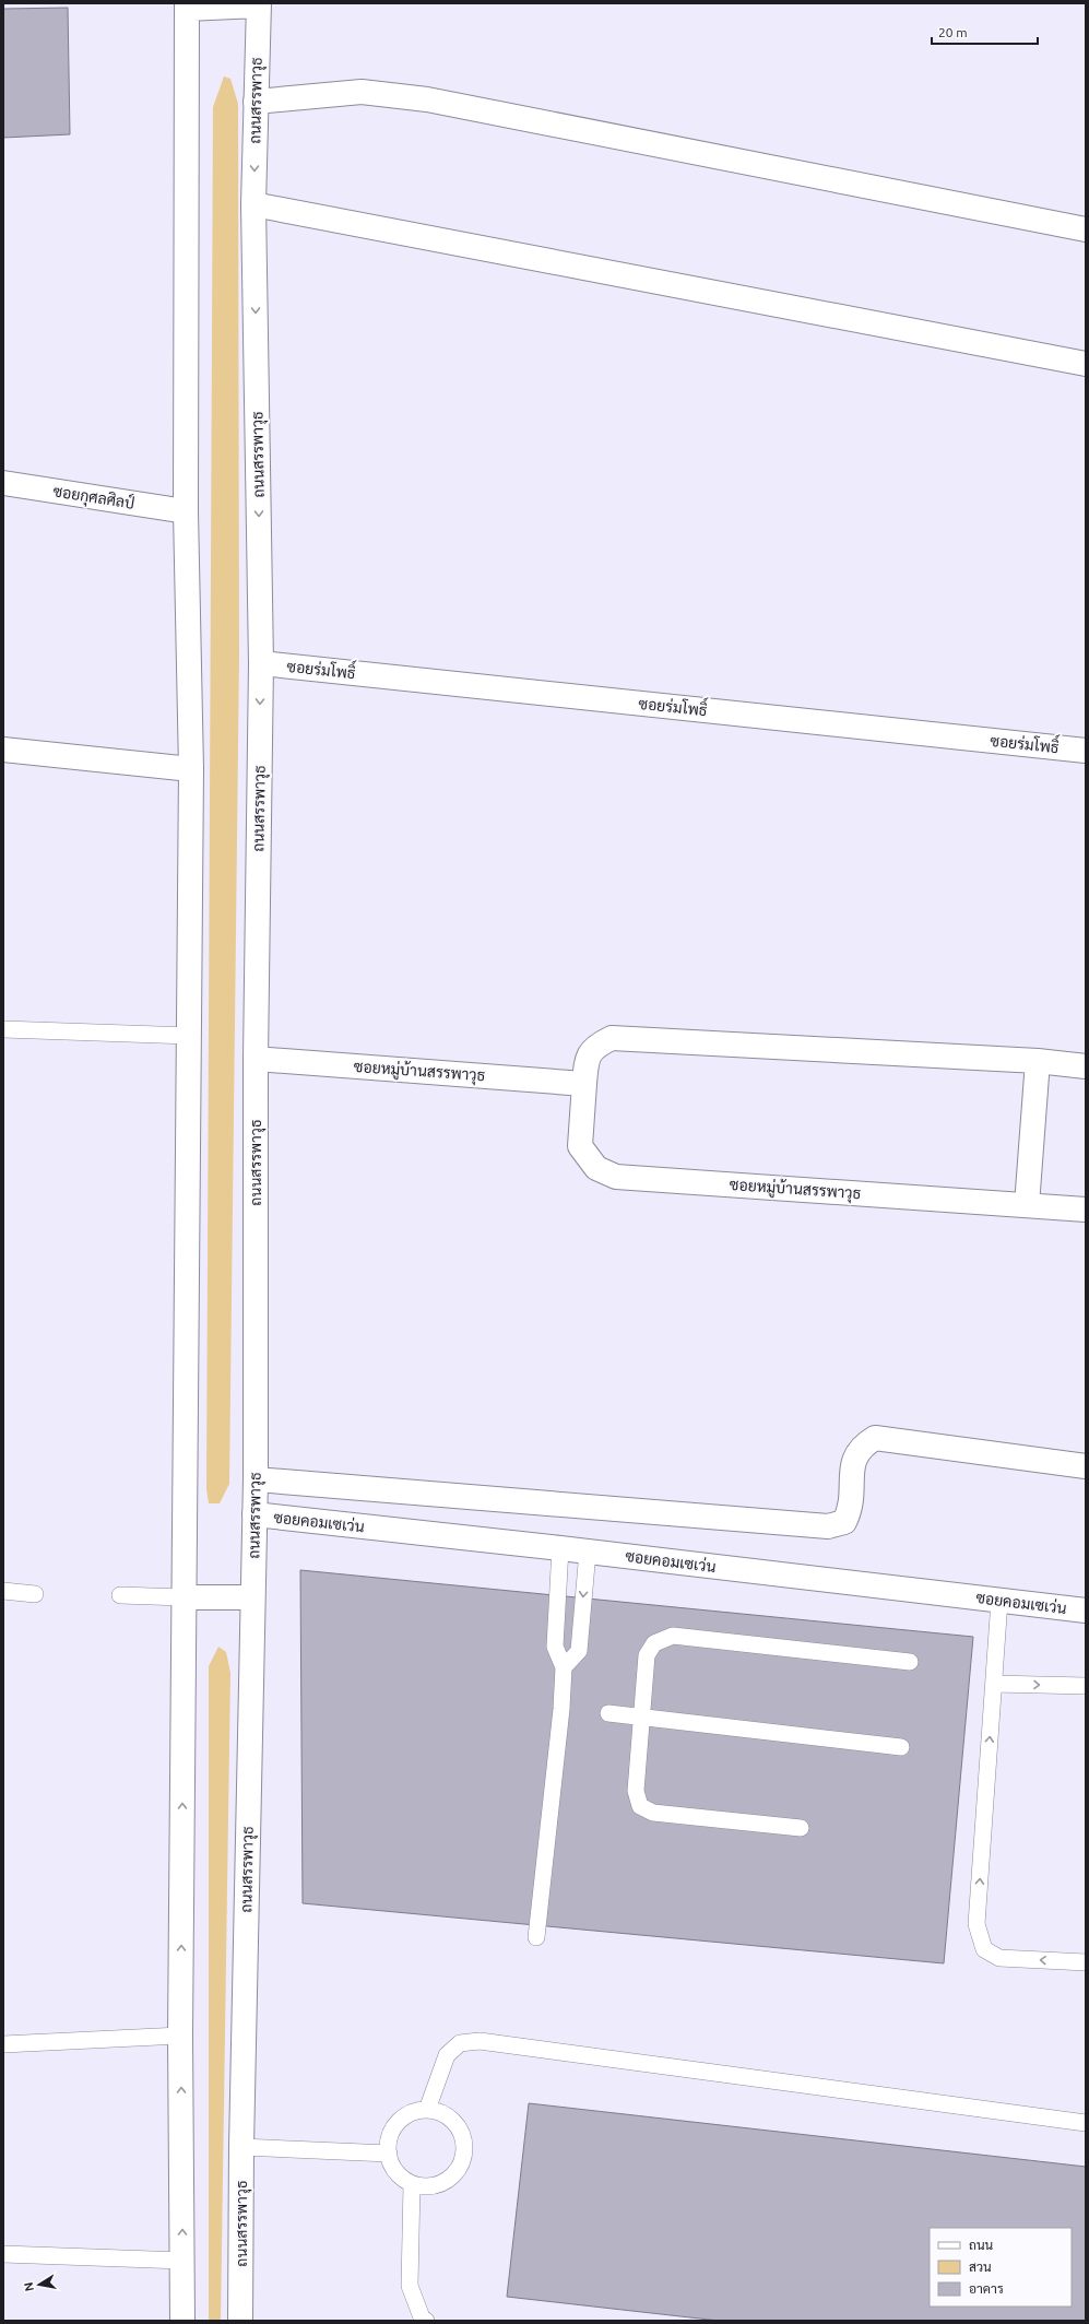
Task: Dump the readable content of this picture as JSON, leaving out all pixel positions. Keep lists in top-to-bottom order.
{
  "streets": {
    "street": [
      "ถนนสรรพาวุธ",
      "ซอยกุศลศิลป์",
      "ซอยร่มโพธิ์",
      "ซอยหมู่บ้านสรรพาวุธ",
      "ซอยคอมเซเว่น"
    ]
  },
  "crossings": [
    ["ถนนสรรพาวุธ", "ซอยร่มโพธิ์"],
    ["ถนนสรรพาวุธ", "ซอยหมู่บ้านสรรพาวุธ"],
    ["ถนนสรรพาวุธ", "ซอยคอมเซเว่น"]
  ],
  "legend": ["ถนน", "สวน", "อาคาร"],
  "scale_bar": "20 m",
  "north": "left"
}
